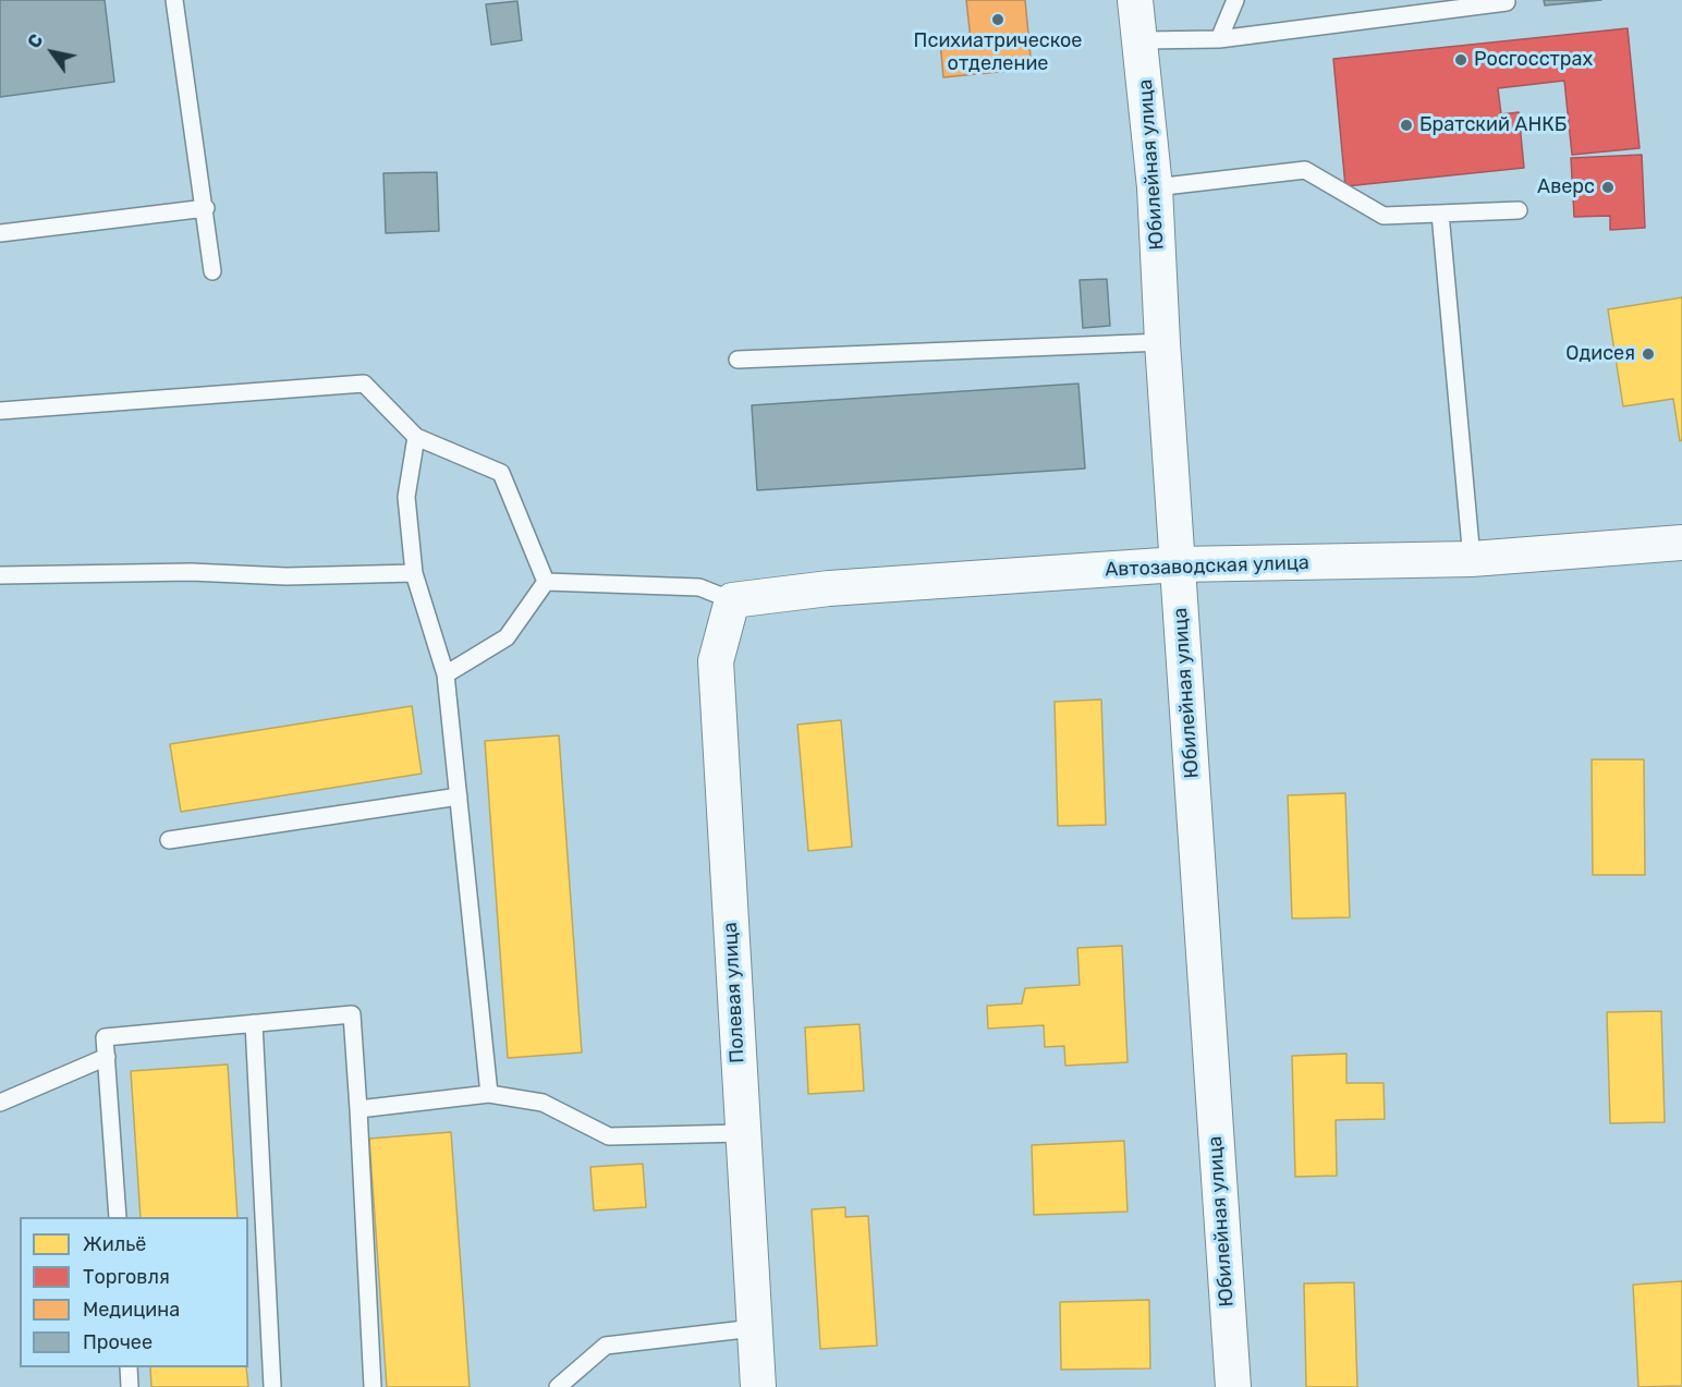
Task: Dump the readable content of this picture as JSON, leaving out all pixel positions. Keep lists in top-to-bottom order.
{
  "streets": {
    "street": ["Юбилейная улица", "Автозаводская улица", "Полевая улица"]
  },
  "crossings": [
    ["Юбилейная улица", "Автозаводская улица"],
    ["Автозаводская улица", "Полевая улица"]
  ],
  "places": [
    "Психиатрическое отделение",
    "Росгосстрах",
    "Братский АНКБ",
    "Аверс",
    "Одисея"
  ],
  "legend": [
    "Жильё",
    "Торговля",
    "Медицина",
    "Прочее"
  ],
  "north": "top left"
}
